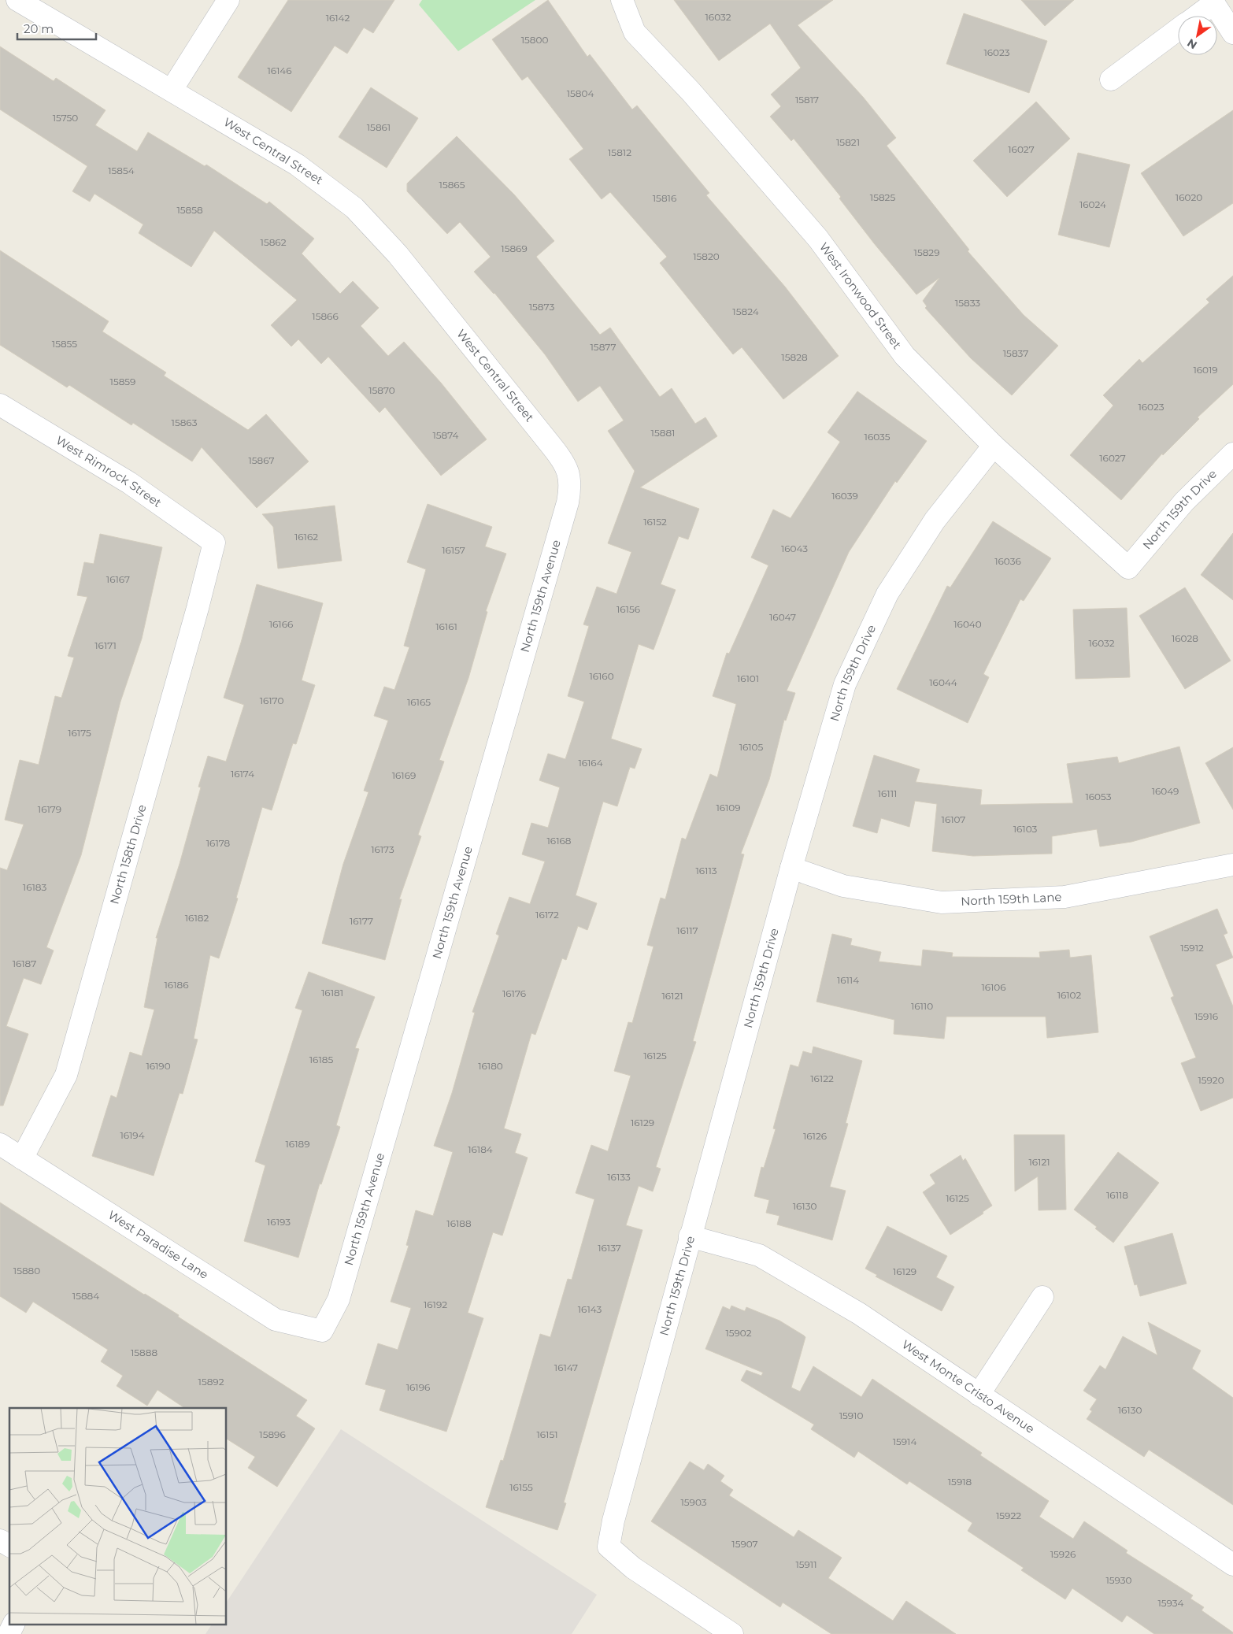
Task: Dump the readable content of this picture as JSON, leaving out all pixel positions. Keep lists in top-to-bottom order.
{
  "streets": {
    "street": [
      "West Central Street",
      "West Ironwood Street",
      "West Rimrock Street",
      "North 159th Drive",
      "North 159th Avenue",
      "North 158th Drive",
      "North 159th Lane",
      "West Paradise Lane",
      "West Monte Cristo Avenue"
    ]
  },
  "crossings": [
    ["West Central Street", "North 159th Avenue"],
    ["West Ironwood Street", "North 159th Drive"],
    ["West Rimrock Street", "North 158th Drive"],
    ["North 159th Drive", "North 159th Lane"],
    ["North 159th Drive", "West Monte Cristo Avenue"],
    ["North 159th Avenue", "West Paradise Lane"],
    ["North 158th Drive", "West Paradise Lane"]
  ],
  "house_numbers": [
    "16032",
    "16142",
    "15800",
    "16023",
    "16146",
    "15804",
    "15817",
    "15750",
    "15861",
    "15821",
    "16027",
    "15812",
    "15854",
    "15865",
    "15825",
    "16020",
    "15816",
    "16024",
    "15858",
    "15862",
    "15869",
    "15829",
    "15820",
    "15833",
    "15873",
    "15824",
    "15866",
    "15855",
    "15877",
    "15837",
    "15828",
    "16019",
    "15859",
    "15870",
    "16023",
    "15863",
    "15881",
    "15874",
    "16035",
    "16027",
    "15867",
    "16039",
    "16152",
    "16162",
    "16043",
    "16157",
    "16036",
    "16167",
    "16156",
    "16047",
    "16166",
    "16040",
    "16161",
    "16028",
    "16032",
    "16171",
    "16160",
    "16101",
    "16044",
    "16170",
    "16165",
    "16175",
    "16105",
    "16164",
    "16174",
    "16169",
    "16049",
    "16111",
    "16053",
    "16109",
    "16179",
    "16107",
    "16103",
    "16168",
    "16178",
    "16173",
    "16113",
    "16183",
    "16172",
    "16182",
    "16177",
    "16117",
    "15912",
    "16187",
    "16114",
    "16186",
    "16106",
    "16181",
    "16176",
    "16102",
    "16121",
    "16110",
    "15916",
    "16125",
    "16185",
    "16190",
    "16180",
    "16122",
    "15920",
    "16129",
    "16194",
    "16126",
    "16189",
    "16184",
    "16121",
    "16133",
    "16118",
    "16125",
    "16130",
    "16193",
    "16188",
    "16137",
    "15880",
    "16129",
    "15884",
    "16192",
    "16143",
    "15902",
    "15888",
    "16147",
    "15892",
    "16196",
    "16130",
    "15910",
    "15896",
    "16151",
    "15914",
    "15918",
    "16155",
    "15903",
    "15922",
    "15907",
    "15926",
    "15911",
    "15930",
    "15934"
  ],
  "scale_bar": "20 m",
  "north": "bottom left"
}
